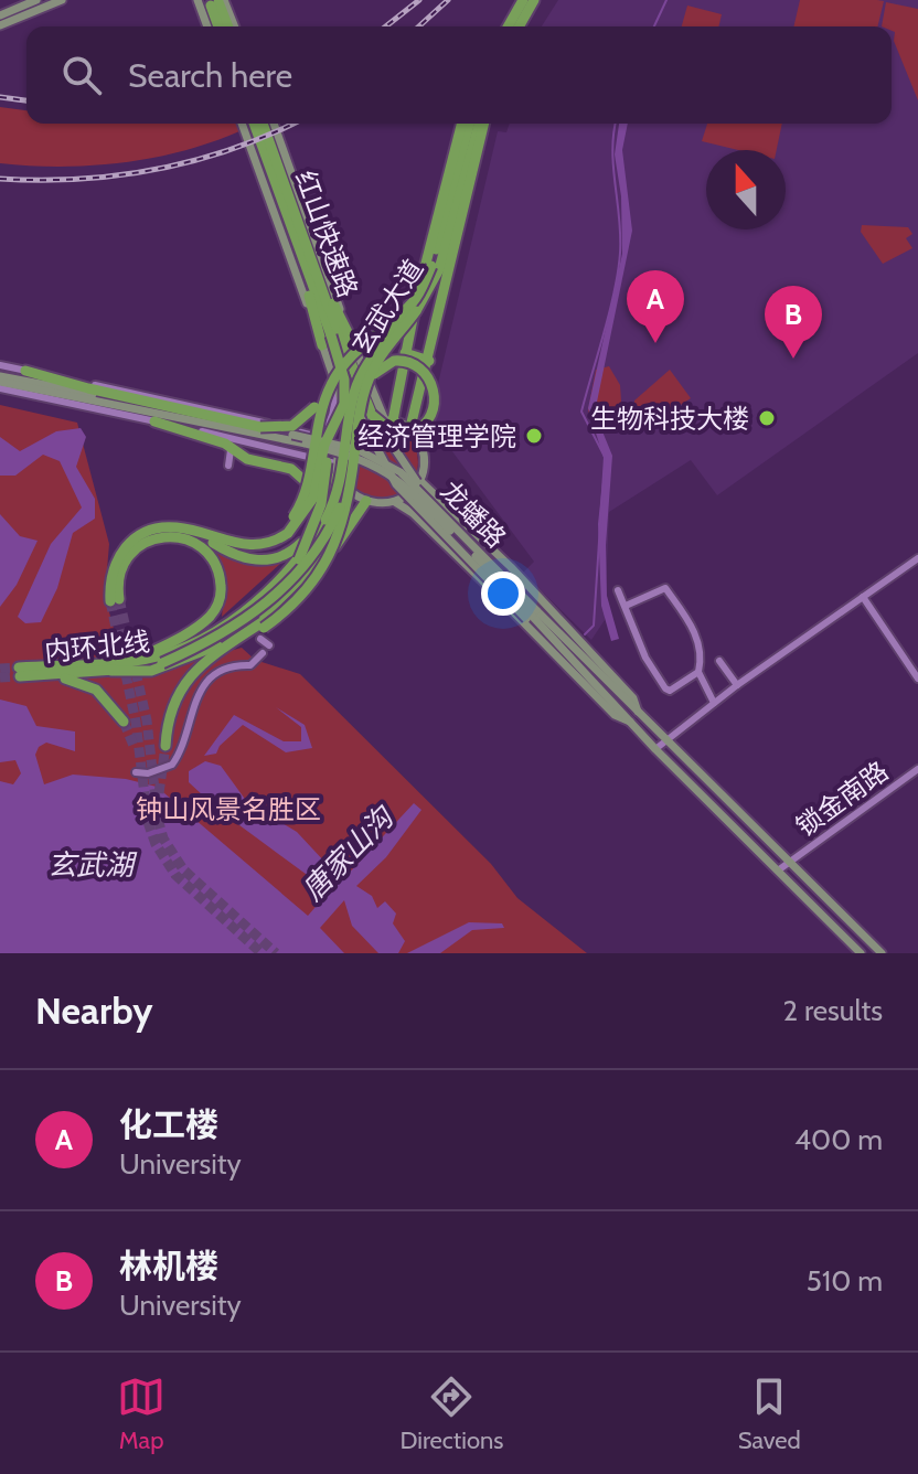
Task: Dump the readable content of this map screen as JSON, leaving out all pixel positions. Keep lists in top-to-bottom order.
{
  "streets": {
    "highway": ["红山快速路", "玄武大道", "内环北线"],
    "main road": ["龙蟠路"],
    "street": ["锁金南路"]
  },
  "crossings": [
    ["玄武大道", "内环北线"],
    ["龙蟠路", "锁金南路"]
  ],
  "water": ["唐家山沟", "玄武湖"],
  "parks": ["钟山风景名胜区"],
  "places": ["生物科技大楼", "经济管理学院"],
  "north": "top",
  "page": {
    "search": "Search here",
    "pins": ["A", "B"],
    "heading": ["Nearby", "2 results"],
    "list": [
      {
        "mark": "A",
        "name": "化工楼",
        "note": "University",
        "value": "400 m"
      },
      {
        "mark": "B",
        "name": "林机楼",
        "note": "University",
        "value": "510 m"
      }
    ],
    "nav": ["Map", "Directions", "Saved"]
  }
}
